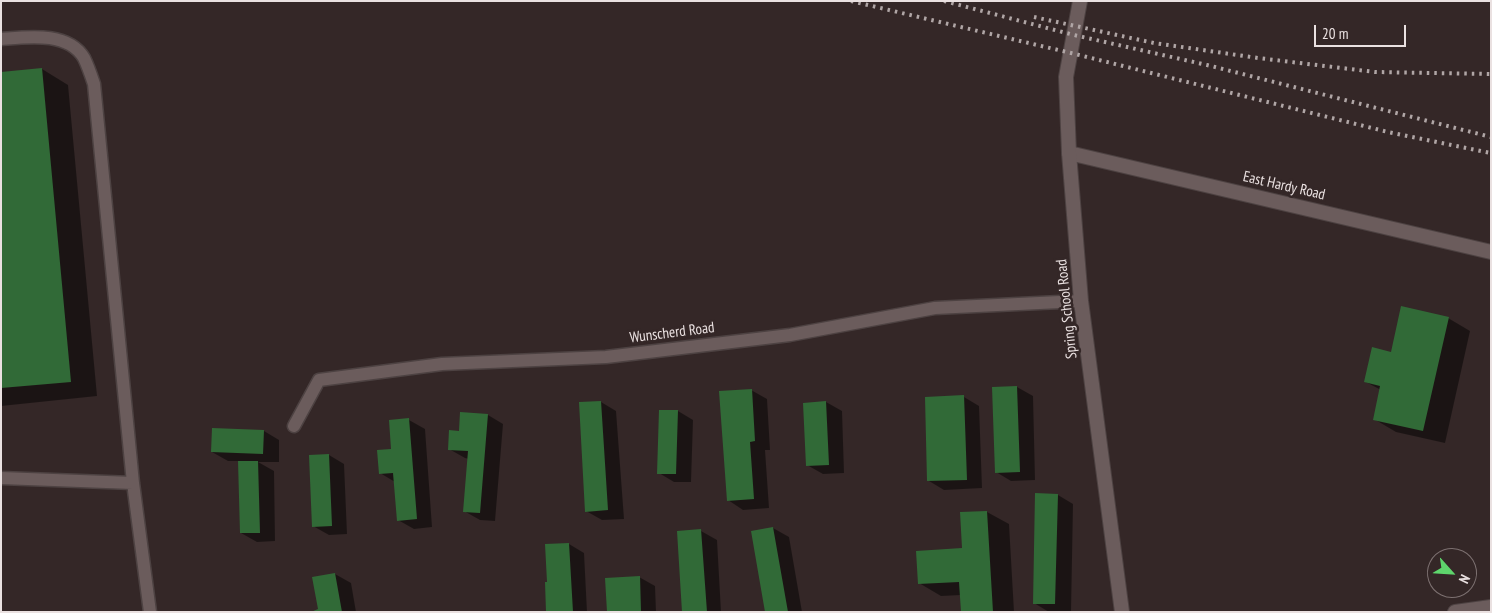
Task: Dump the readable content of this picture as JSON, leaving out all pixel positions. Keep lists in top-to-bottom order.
{
  "streets": {
    "street": ["East Hardy Road", "Spring School Road"],
    "lane": ["Wunscherd Road"]
  },
  "crossings": [
    ["East Hardy Road", "Spring School Road"],
    ["Spring School Road", "Wunscherd Road"]
  ],
  "scale_bar": "20 m",
  "north": "bottom right"
}
